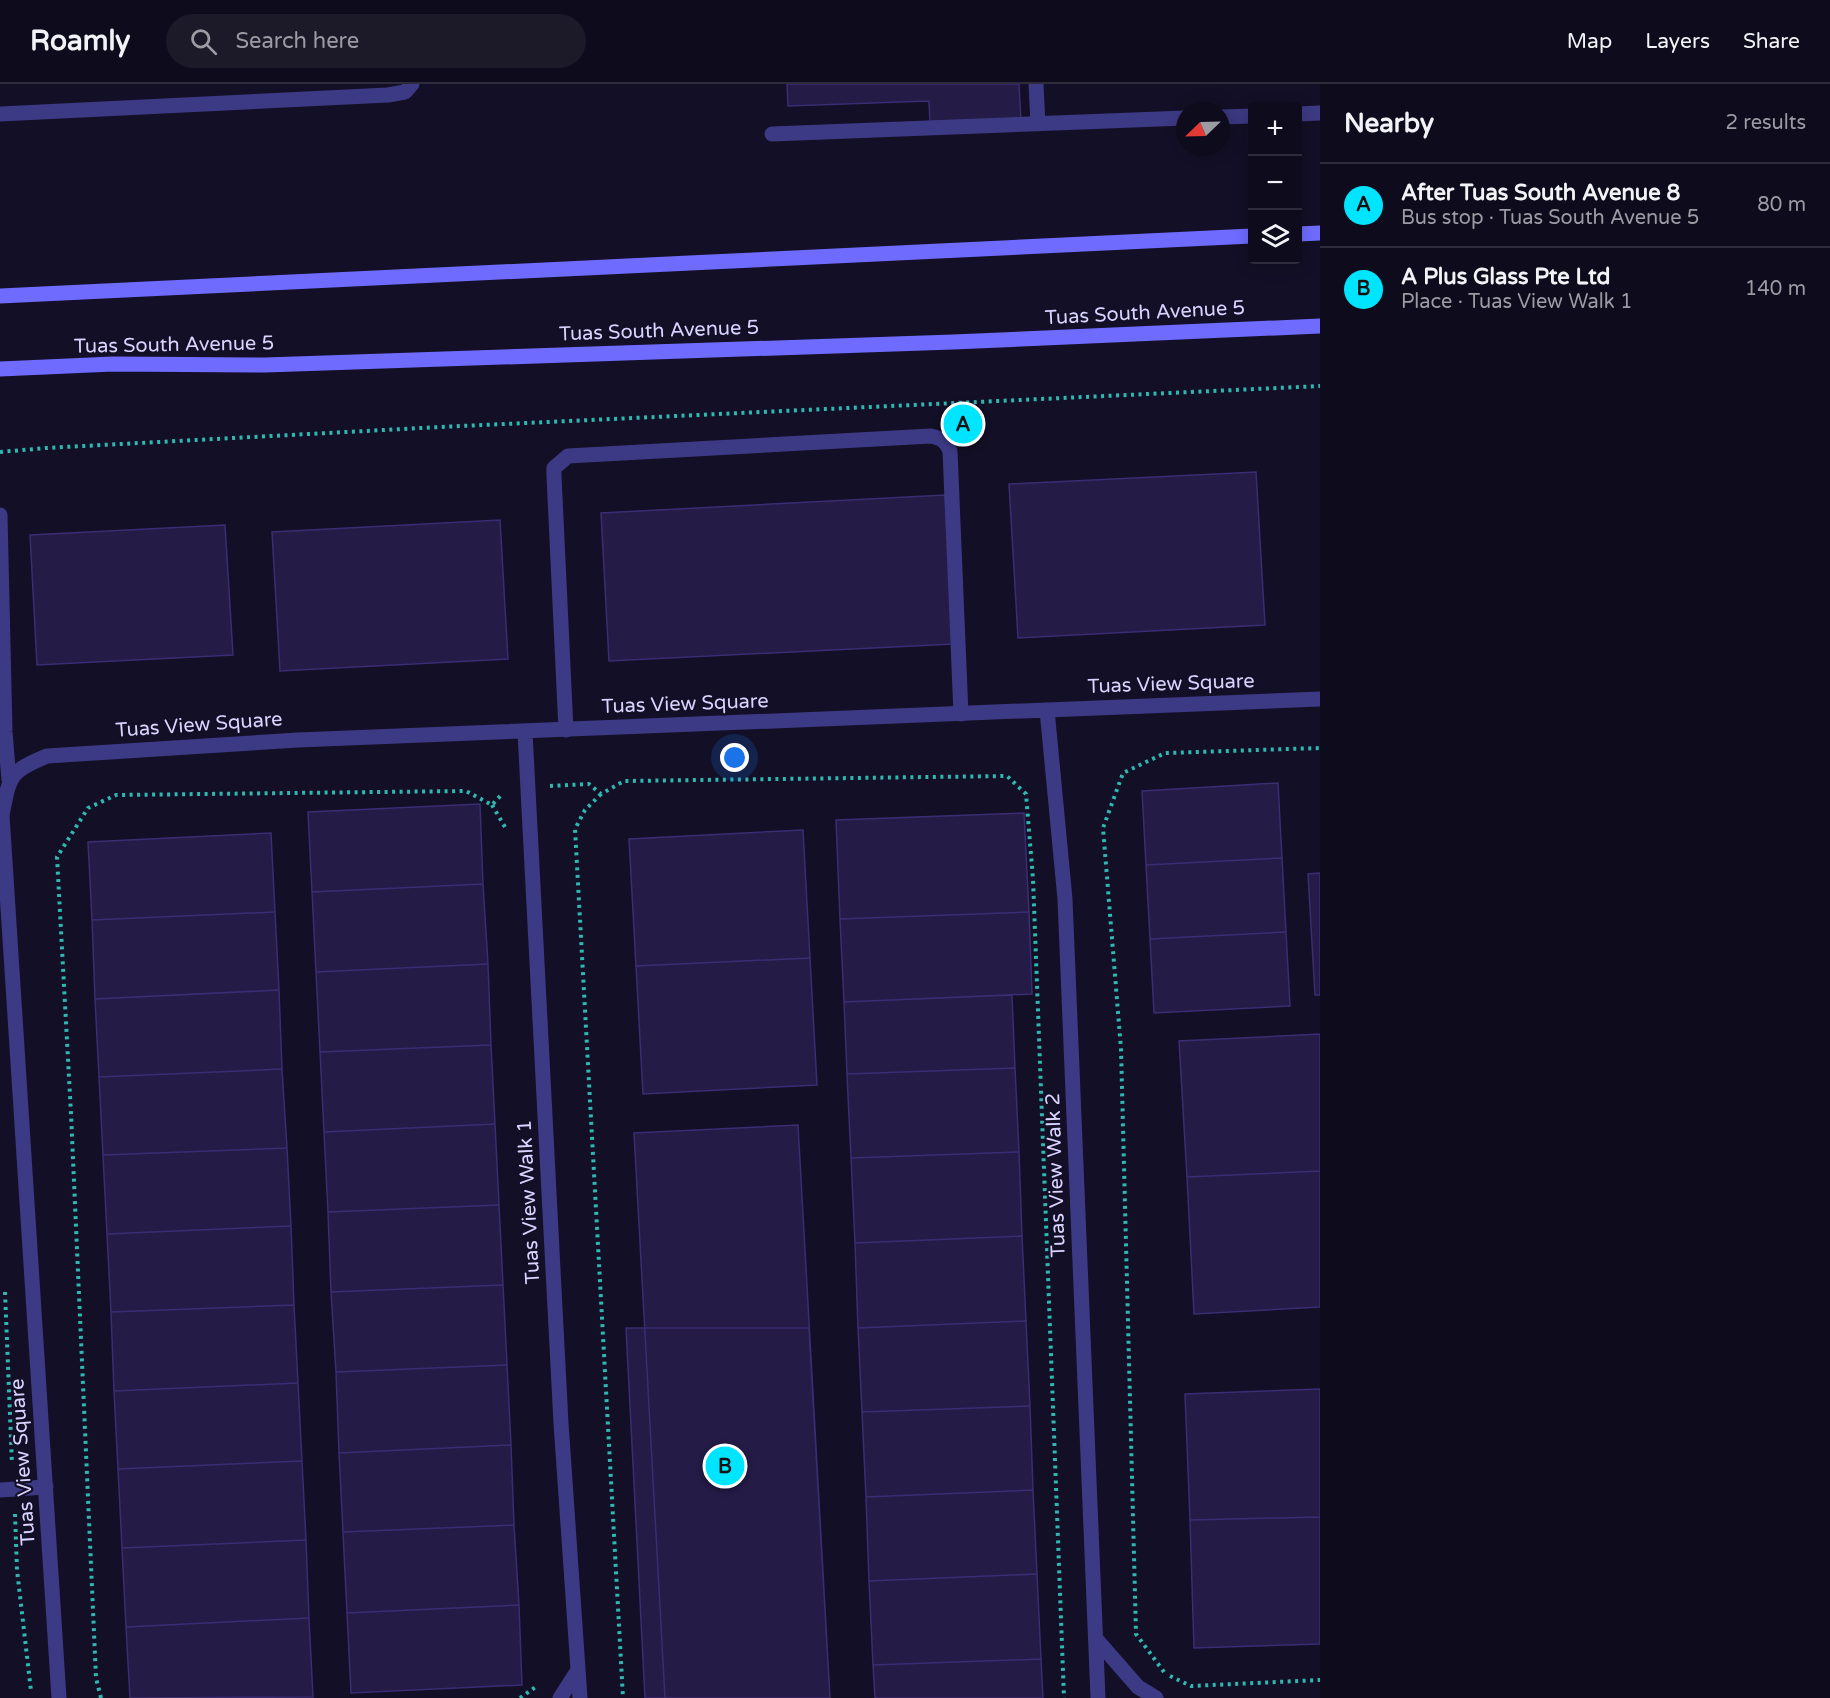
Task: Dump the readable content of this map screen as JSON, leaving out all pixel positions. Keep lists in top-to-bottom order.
{
  "streets": {
    "main road": ["Tuas South Avenue 5"],
    "street": ["Tuas View Square", "Tuas View Walk 2", "Tuas View Walk 1"]
  },
  "crossings": [
    ["Tuas View Square", "Tuas View Walk 2"],
    ["Tuas View Square", "Tuas View Walk 1"]
  ],
  "north": "bottom left",
  "page": {
    "header": "Roamly",
    "search": "Search here",
    "nav": ["Map", "Layers", "Share"],
    "heading": ["Nearby", "2 results"],
    "map_buttons": ["+", "−"],
    "list": [
      {
        "mark": "A",
        "name": "After Tuas South Avenue 8",
        "note": "Bus stop · Tuas South Avenue 5",
        "value": "80 m"
      },
      {
        "mark": "B",
        "name": "A Plus Glass Pte Ltd",
        "note": "Place · Tuas View Walk 1",
        "value": "140 m"
      }
    ],
    "pins": ["A", "B"]
  }
}
